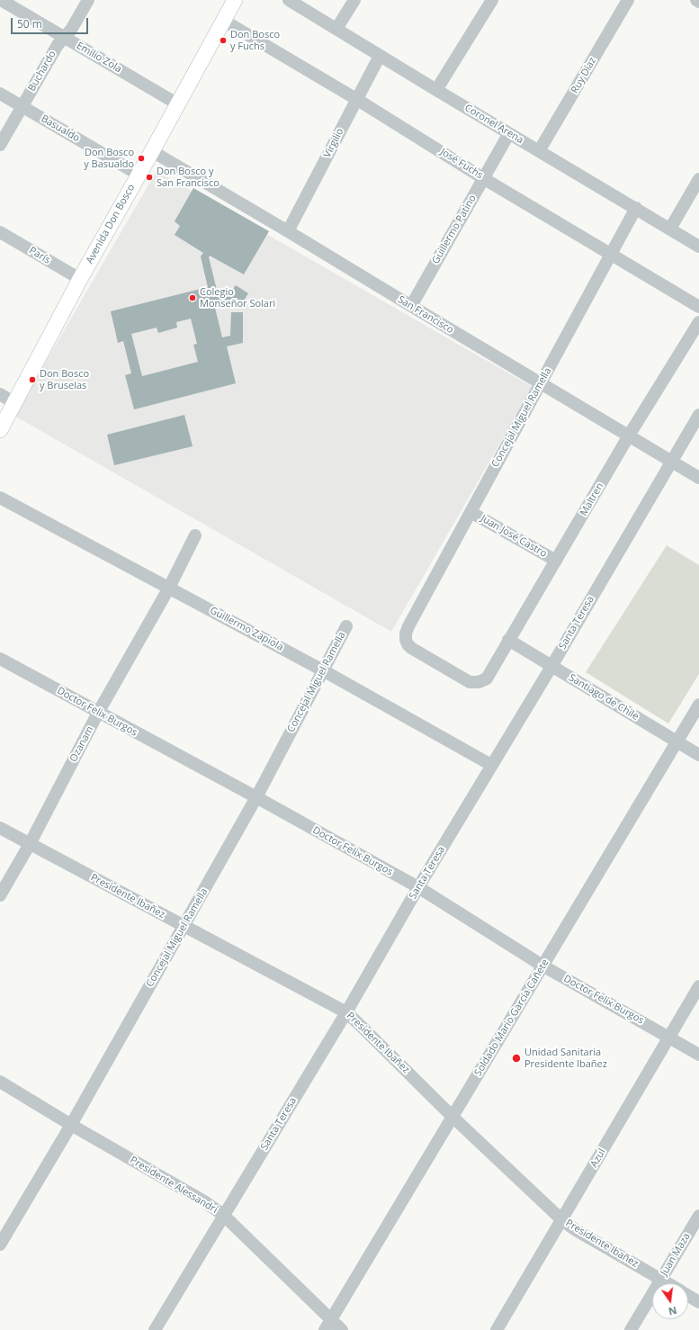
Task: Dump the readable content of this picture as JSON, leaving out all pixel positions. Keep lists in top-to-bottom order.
{
  "streets": {
    "main road": ["Avenida Don Bosco"],
    "street": [
      "Emilio Zola",
      "Buchardo",
      "Ruy Díaz",
      "Coronel Arena",
      "Basualdo",
      "Virgilio",
      "José Fuchs",
      "Guillermo Patino",
      "París",
      "San Francisco",
      "Concejal Miguel Ramella",
      "Maltren",
      "Juan José Castro",
      "Santa Teresa",
      "Guillermo Zapiola",
      "Santiago de Chile",
      "Doctor Felix Burgos",
      "Ozanam",
      "Presidente Ibañez",
      "Soldado Mario García Cañete",
      "Azul",
      "Presidente Alessandri",
      "Juan Maza"
    ]
  },
  "crossings": [
    ["Emilio Zola", "Buchardo"],
    ["Emilio Zola", "Avenida Don Bosco"],
    ["Buchardo", "Basualdo"],
    ["Ruy Díaz", "Coronel Arena"],
    ["Coronel Arena", "Virgilio"],
    ["Coronel Arena", "Guillermo Patino"],
    ["Coronel Arena", "Concejal Miguel Ramella"],
    ["Basualdo", "Avenida Don Bosco"],
    ["Virgilio", "José Fuchs"],
    ["Virgilio", "San Francisco"],
    ["José Fuchs", "Avenida Don Bosco"],
    ["José Fuchs", "Guillermo Patino"],
    ["José Fuchs", "Concejal Miguel Ramella"],
    ["Avenida Don Bosco", "París"],
    ["Avenida Don Bosco", "San Francisco"],
    ["Guillermo Patino", "San Francisco"],
    ["San Francisco", "Concejal Miguel Ramella"],
    ["San Francisco", "Maltren"],
    ["San Francisco", "Santa Teresa"],
    ["Concejal Miguel Ramella", "Maltren"],
    ["Concejal Miguel Ramella", "Juan José Castro"],
    ["Concejal Miguel Ramella", "Guillermo Zapiola"],
    ["Concejal Miguel Ramella", "Doctor Felix Burgos"],
    ["Concejal Miguel Ramella", "Presidente Ibañez"],
    ["Concejal Miguel Ramella", "Presidente Alessandri"],
    ["Maltren", "Juan José Castro"],
    ["Maltren", "Santiago de Chile"],
    ["Santa Teresa", "Guillermo Zapiola"],
    ["Santa Teresa", "Santiago de Chile"],
    ["Santa Teresa", "Doctor Felix Burgos"],
    ["Santa Teresa", "Presidente Ibañez"],
    ["Santa Teresa", "Presidente Alessandri"],
    ["Guillermo Zapiola", "Ozanam"],
    ["Santiago de Chile", "Soldado Mario García Cañete"],
    ["Doctor Felix Burgos", "Ozanam"],
    ["Doctor Felix Burgos", "Soldado Mario García Cañete"],
    ["Doctor Felix Burgos", "Azul"],
    ["Ozanam", "Presidente Ibañez"],
    ["Presidente Ibañez", "Soldado Mario García Cañete"],
    ["Presidente Ibañez", "Azul"],
    ["Presidente Ibañez", "Juan Maza"],
    ["Soldado Mario García Cañete", "Presidente Alessandri"]
  ],
  "places": [
    "Don Bosco y Fuchs",
    "Don Bosco y Basualdo",
    "Don Bosco y San Francisco",
    "Colegio Monseñor Solari",
    "Don Bosco y Bruselas",
    "Unidad Sanitaria Presidente Ibañez"
  ],
  "scale_bar": "50 m",
  "north": "bottom"
}
